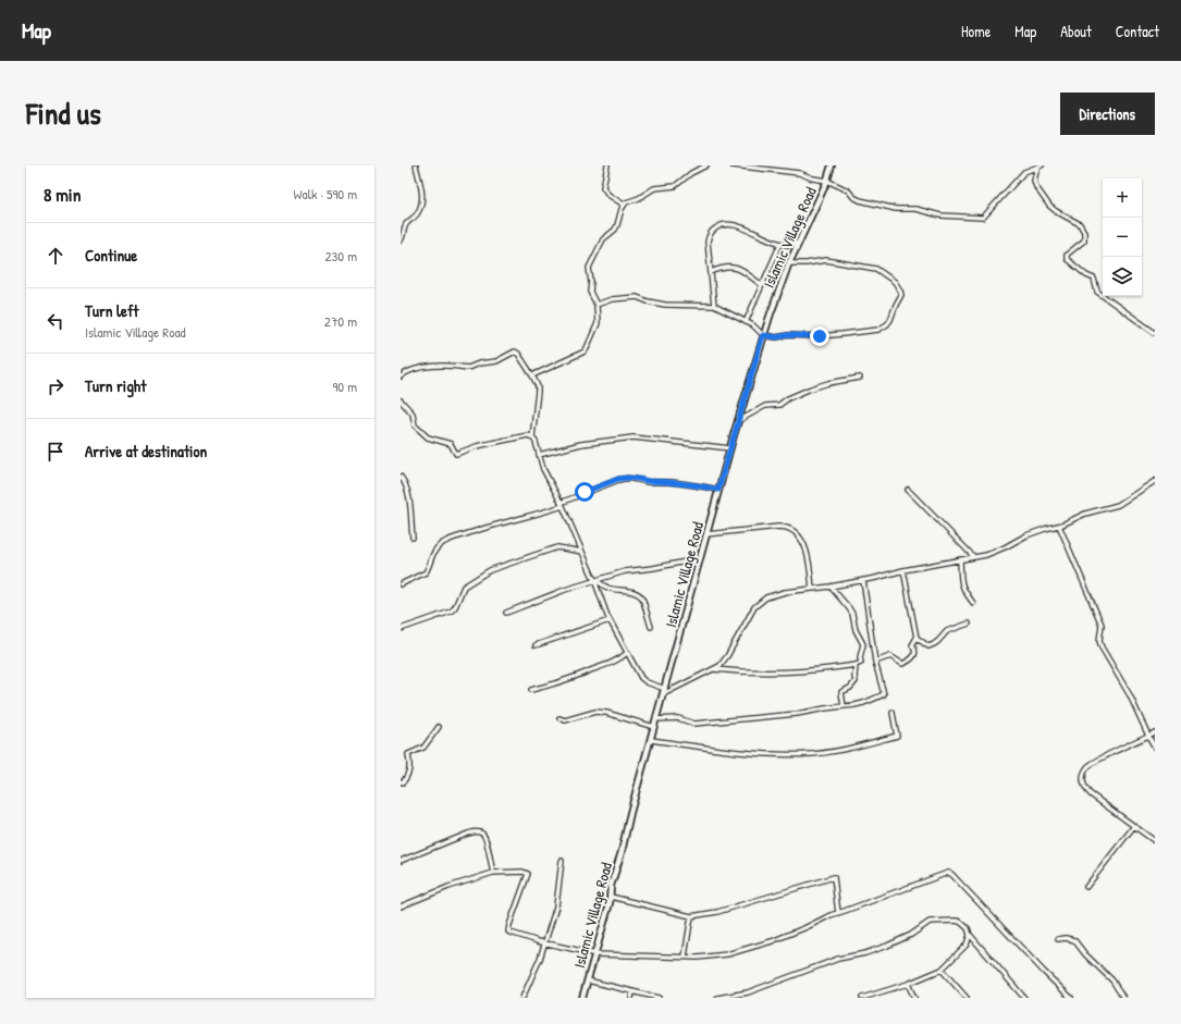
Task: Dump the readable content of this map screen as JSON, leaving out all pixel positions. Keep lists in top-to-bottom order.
{
  "streets": {
    "street": ["Islamic Village Road"]
  },
  "page": {
    "header": "Map",
    "nav": [
      "Home",
      "Map",
      "About",
      "Contact"
    ],
    "title": "Find us",
    "buttons": "Directions",
    "heading": ["8 min", "Walk · 590 m"],
    "map_buttons": ["+", "−"],
    "list": [
      ["Continue", "230 m"],
      ["Turn left", "Islamic Village Road", "270 m"],
      ["Turn right", "90 m"],
      "Arrive at destination"
    ]
  }
}
